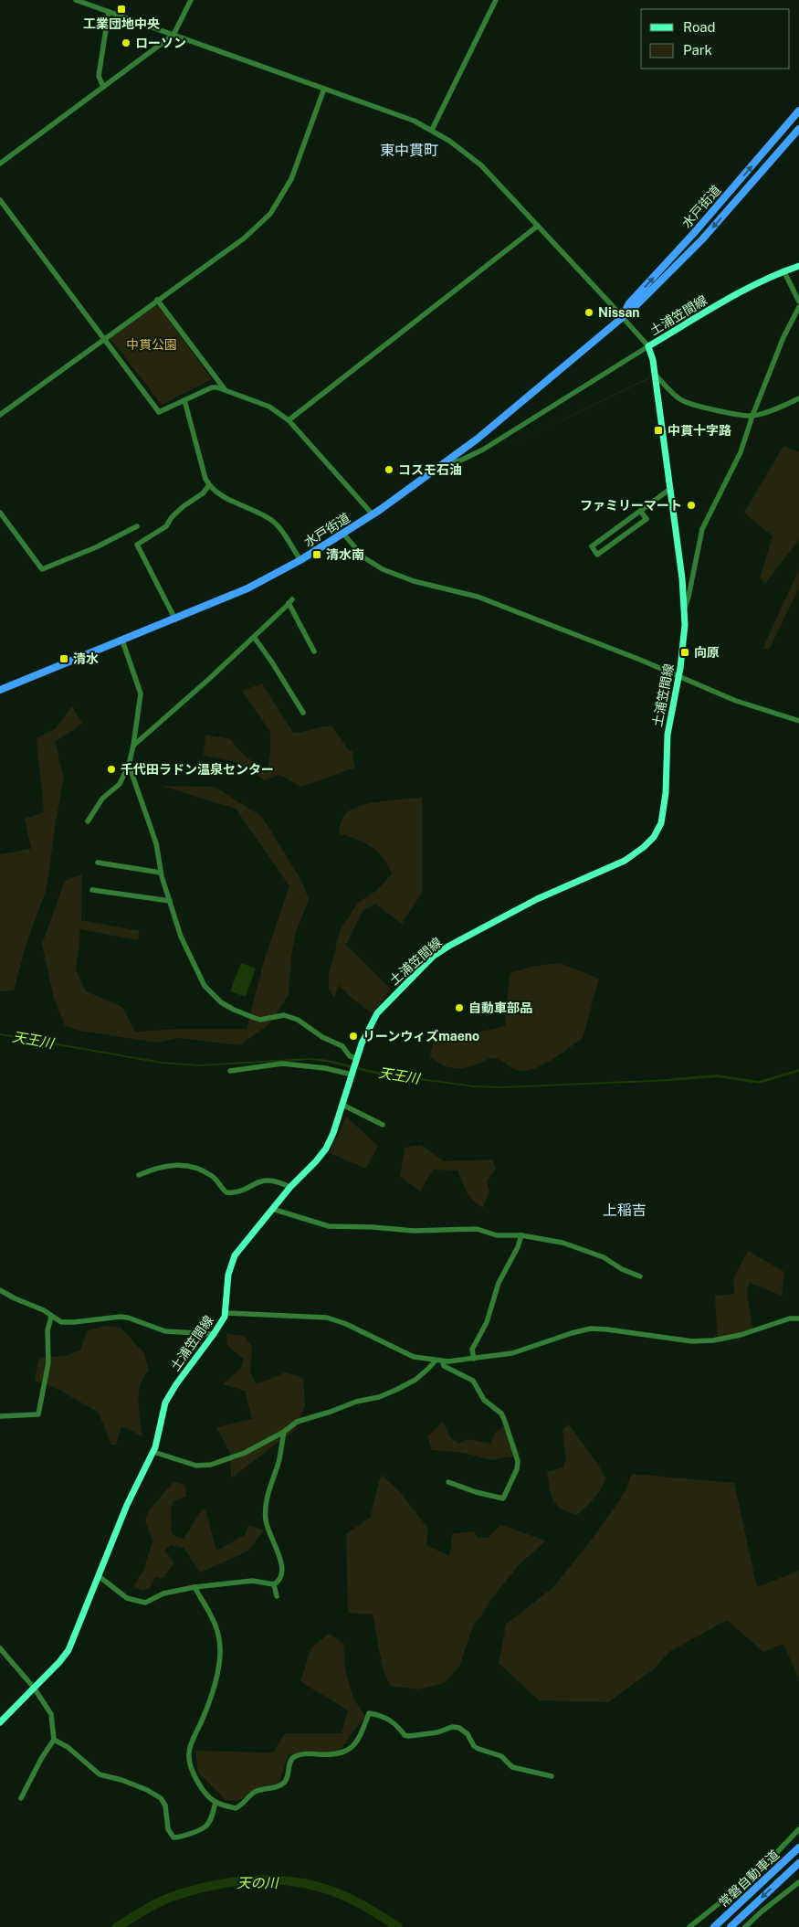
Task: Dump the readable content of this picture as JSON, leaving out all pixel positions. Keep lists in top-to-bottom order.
{
  "streets": {
    "highway": ["水戸街道", "常磐自動車道"],
    "main road": ["土浦笠間線"]
  },
  "districts": ["東中貫町", "上稲吉"],
  "water": ["天王川", "天の川"],
  "parks": ["中貫公園"],
  "places": {
    "transit": [
      "工業団地中央",
      "中貫十字路",
      "清水南",
      "向原",
      "清水"
    ],
    "other": [
      "ローソン",
      "Nissan",
      "コスモ石油",
      "ファミリーマート",
      "千代田ラドン温泉センター",
      "自動車部品",
      "リーンウィズmaeno"
    ]
  },
  "legend": ["Road", "Park"]
}
